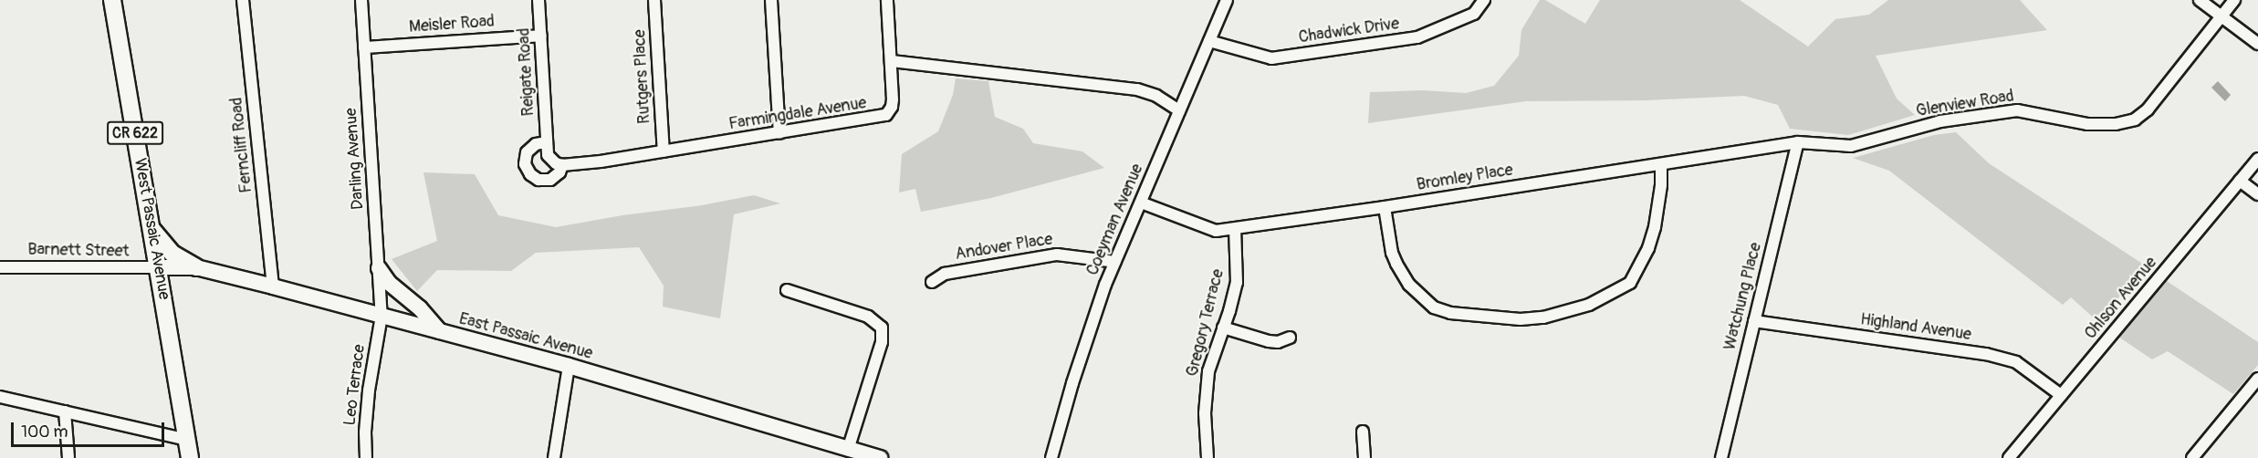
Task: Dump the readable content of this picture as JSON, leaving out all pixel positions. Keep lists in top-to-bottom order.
{
  "streets": {
    "main road": ["CR 622", "West Passaic Avenue", "East Passaic Avenue"],
    "street": [
      "Meisler Road",
      "Chadwick Drive",
      "Reigate Road",
      "Rutgers Place",
      "Glenview Road",
      "Farmingdale Avenue",
      "Ferncliff Road",
      "Darling Avenue",
      "Bromley Place",
      "Coeyman Avenue",
      "Andover Place",
      "Barnett Street",
      "Watchung Place",
      "Ohlson Avenue",
      "Gregory Terrace",
      "Highland Avenue",
      "Leo Terrace"
    ]
  },
  "crossings": [
    ["Meisler Road", "Reigate Road"],
    ["Meisler Road", "Darling Avenue"],
    ["Chadwick Drive", "Coeyman Avenue"],
    ["Reigate Road", "Farmingdale Avenue"],
    ["Rutgers Place", "Farmingdale Avenue"],
    ["Glenview Road", "Bromley Place"],
    ["Glenview Road", "Watchung Place"],
    ["Ferncliff Road", "East Passaic Avenue"],
    ["Darling Avenue", "East Passaic Avenue"],
    ["Darling Avenue", "Leo Terrace"],
    ["Bromley Place", "Coeyman Avenue"],
    ["Bromley Place", "Watchung Place"],
    ["Bromley Place", "Gregory Terrace"],
    ["Coeyman Avenue", "Andover Place"],
    ["West Passaic Avenue", "Barnett Street"],
    ["West Passaic Avenue", "East Passaic Avenue"],
    ["Barnett Street", "East Passaic Avenue"],
    ["Watchung Place", "Highland Avenue"],
    ["Ohlson Avenue", "Highland Avenue"],
    ["East Passaic Avenue", "Leo Terrace"]
  ],
  "scale_bar": "100 m"
}
